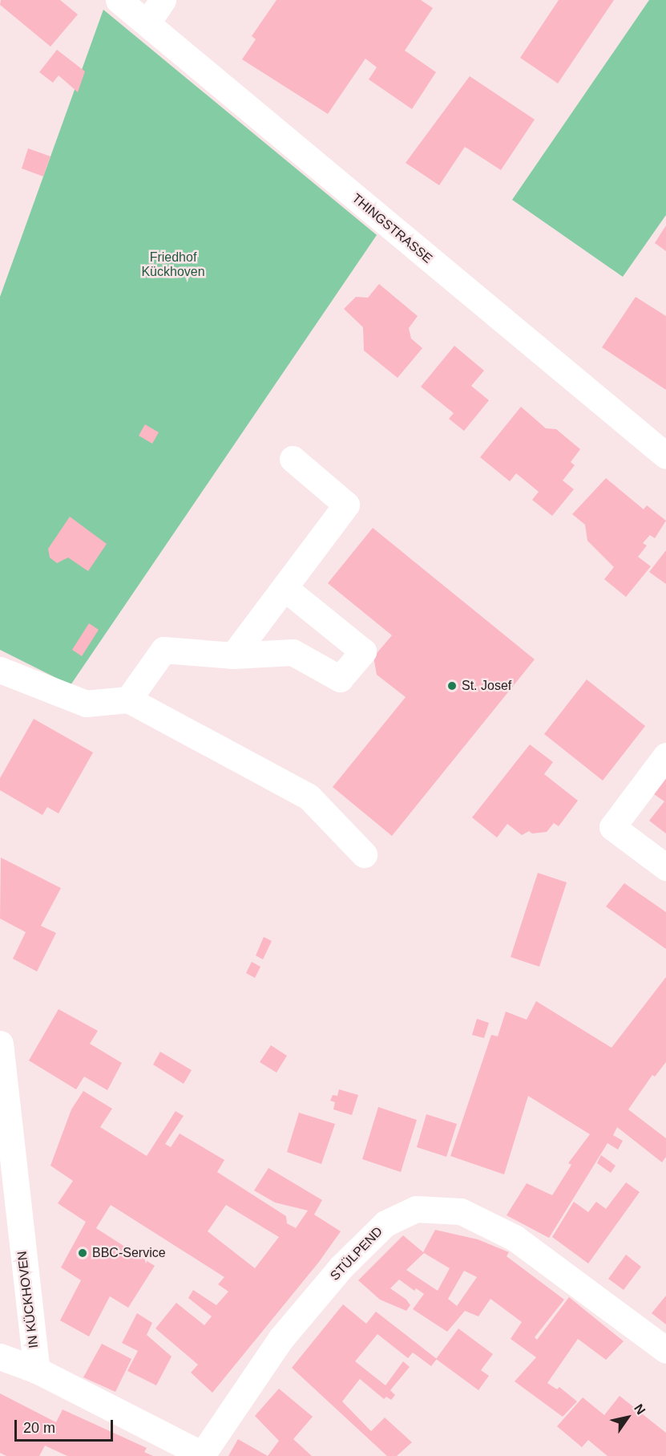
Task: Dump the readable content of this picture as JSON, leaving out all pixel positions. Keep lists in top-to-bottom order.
{
  "streets": {
    "street": ["THINGSTRASSE", "STÜLPEND", "IN KÜCKHOVEN"]
  },
  "parks": ["Friedhof Kückhoven"],
  "places": ["St. Josef", "BBC-Service"],
  "scale_bar": "20 m",
  "north": "top right"
}
